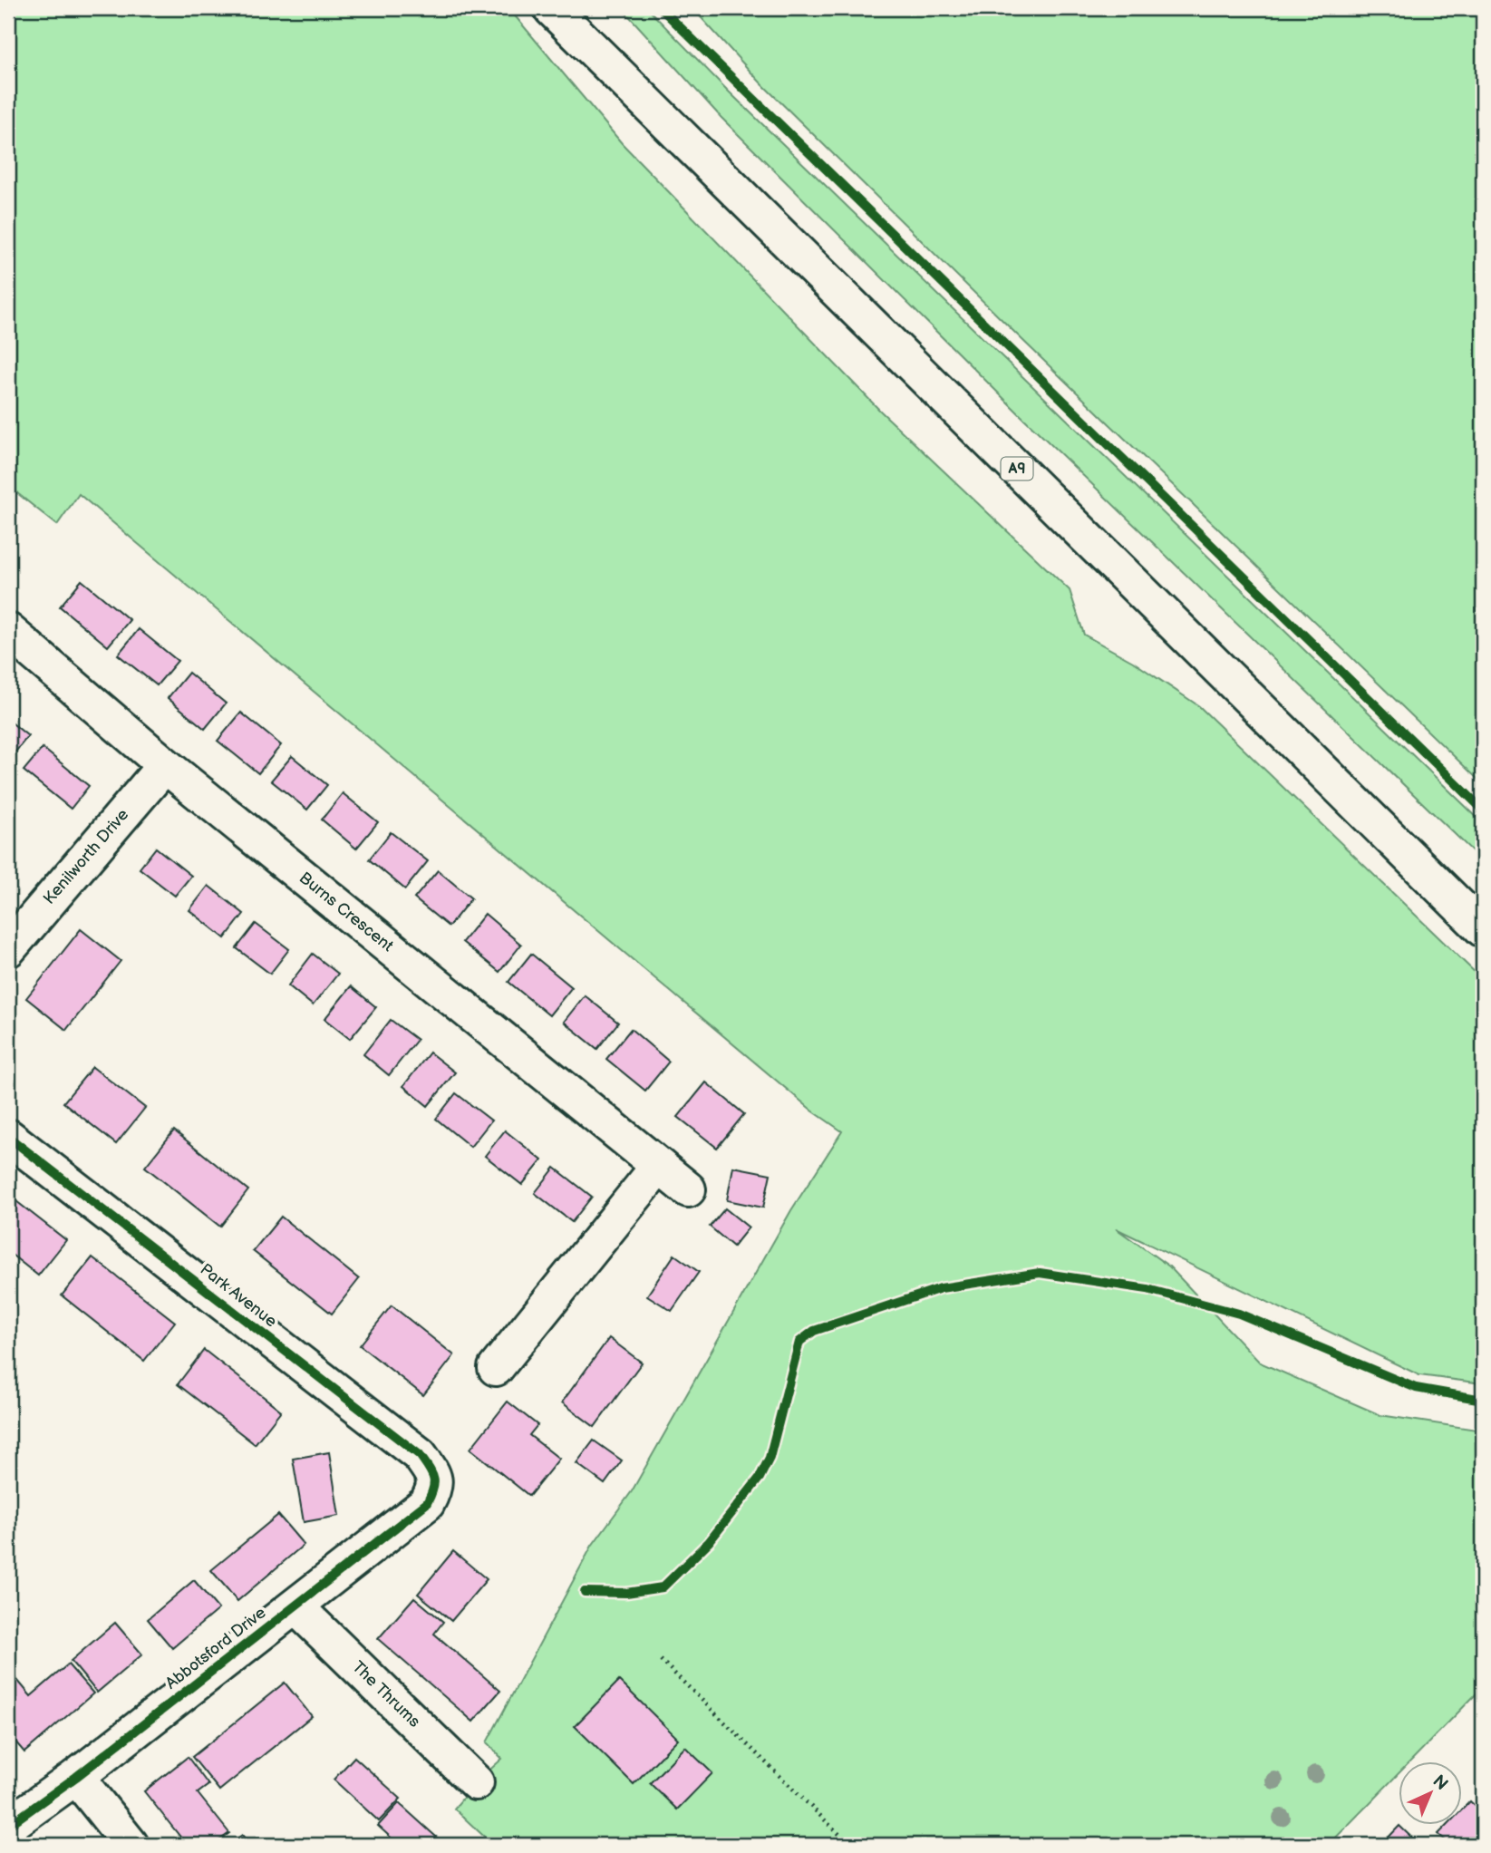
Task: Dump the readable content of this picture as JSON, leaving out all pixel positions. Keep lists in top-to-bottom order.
{
  "streets": {
    "street": [
      "A9",
      "Kenilworth Drive",
      "Burns Crescent",
      "Park Avenue",
      "Abbotsford Drive",
      "The Thrums"
    ]
  },
  "crossings": [
    ["Kenilworth Drive", "Burns Crescent"],
    ["Park Avenue", "Abbotsford Drive"],
    ["Abbotsford Drive", "The Thrums"]
  ],
  "north": "top right"
}
